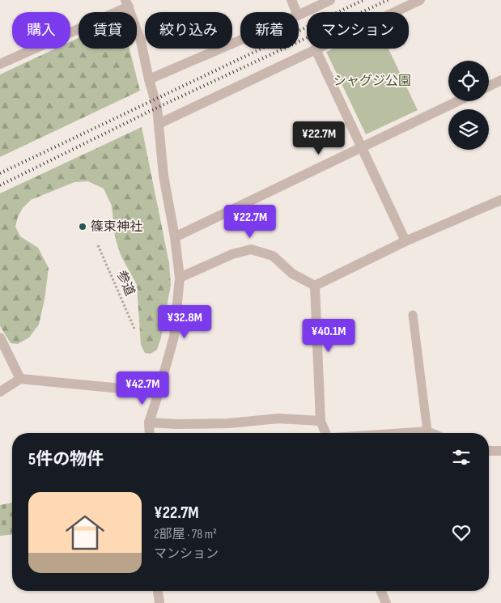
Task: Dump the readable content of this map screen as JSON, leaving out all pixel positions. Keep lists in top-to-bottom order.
{
  "streets": {
    "path": ["参道"]
  },
  "parks": ["シャグジ公園"],
  "places": ["篠束神社"],
  "page": {
    "chip": [
      "購入",
      "賃貸",
      "絞り込み",
      "新着",
      "マンション"
    ],
    "price": [
      "¥22.7M",
      "¥22.7M",
      "¥32.8M",
      "¥40.1M",
      "¥42.7M"
    ],
    "heading": "5件の物件",
    "list": [
      {
        "name": "¥22.7M",
        "note": "2部屋 · 78 m² · マンション"
      }
    ]
  }
}
